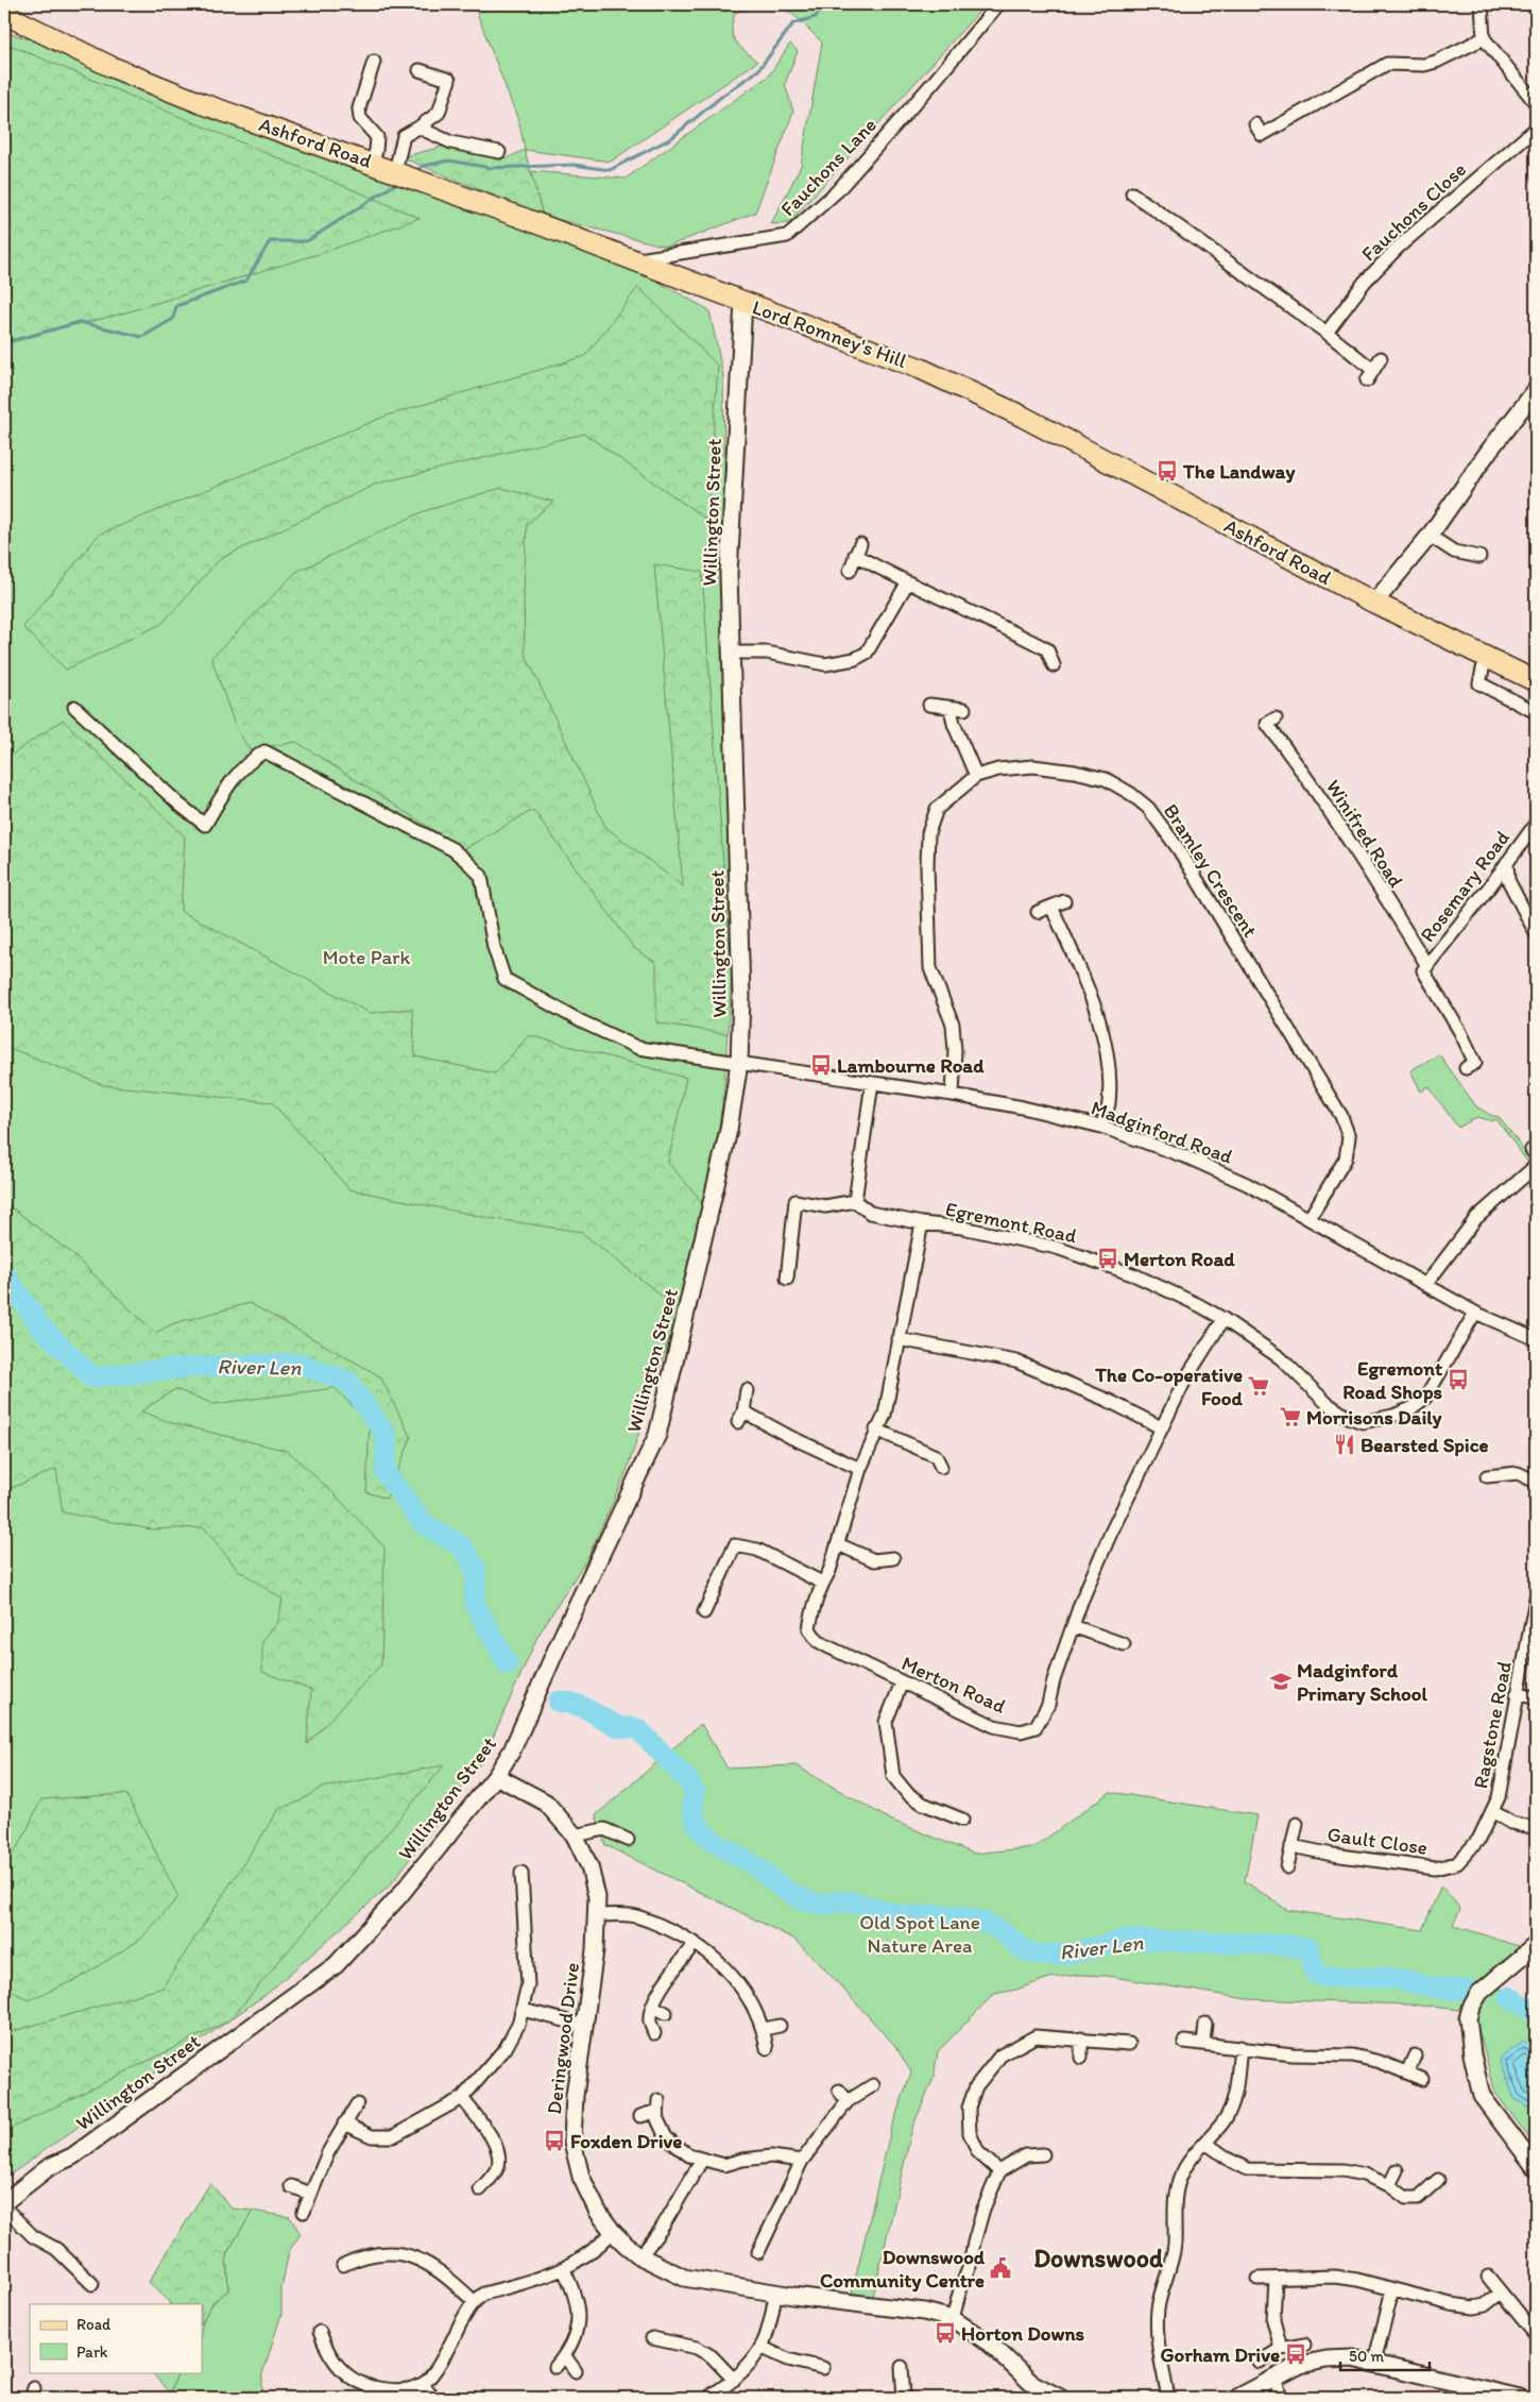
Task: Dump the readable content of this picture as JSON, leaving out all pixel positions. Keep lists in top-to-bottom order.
{
  "streets": {
    "main road": ["Ashford Road", "Lord Romney's Hill"],
    "street": [
      "Fauchons Lane",
      "Fauchons Close",
      "Willington Street",
      "Winifred Road",
      "Bramley Crescent",
      "Rosemary Road",
      "Madginford Road",
      "Egremont Road",
      "Merton Road",
      "Ragstone Road",
      "Gault Close",
      "Deringwood Drive"
    ]
  },
  "crossings": [
    ["Ashford Road", "Fauchons Lane"],
    ["Ashford Road", "Lord Romney's Hill"],
    ["Fauchons Lane", "Lord Romney's Hill"],
    ["Lord Romney's Hill", "Willington Street"],
    ["Willington Street", "Madginford Road"],
    ["Willington Street", "Deringwood Drive"],
    ["Winifred Road", "Rosemary Road"],
    ["Bramley Crescent", "Madginford Road"],
    ["Madginford Road", "Egremont Road"],
    ["Egremont Road", "Merton Road"],
    ["Ragstone Road", "Gault Close"]
  ],
  "districts": ["Downswood"],
  "water": ["River Len"],
  "parks": ["Mote Park", "Old Spot Lane Nature Area"],
  "places": {
    "bus stop": [
      "The Landway",
      "Lambourne Road",
      "Merton Road",
      "Egremont Road Shops",
      "Foxden Drive",
      "Horton Downs",
      "Gorham Drive"
    ],
    "supermarket": ["The Co-operative Food", "Morrisons Daily"],
    "restaurant": ["Bearsted Spice"],
    "school or university": ["Madginford Primary School"],
    "public building": ["Downswood Community Centre"]
  },
  "legend": ["Road", "Park"],
  "scale_bar": "50 m"
}
